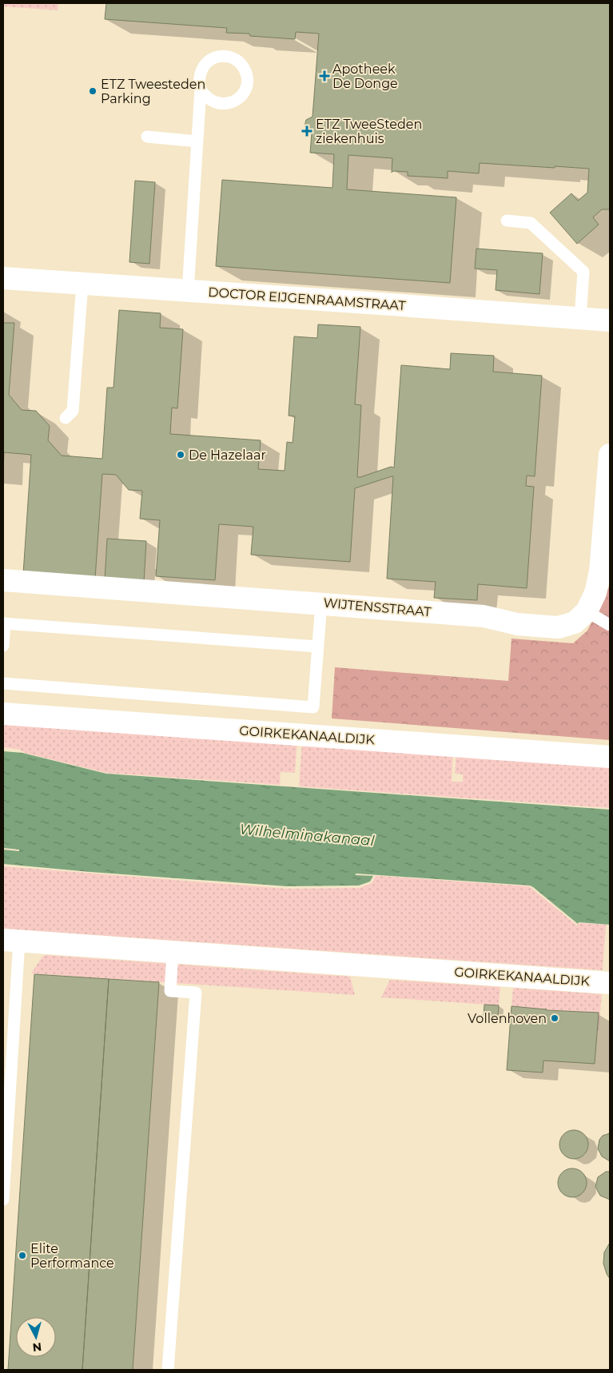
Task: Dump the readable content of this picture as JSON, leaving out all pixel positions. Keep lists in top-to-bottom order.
{
  "streets": {
    "street": ["DOCTOR EIJGENRAAMSTRAAT", "WIJTENSSTRAAT", "GOIRKEKANAALDIJK"]
  },
  "water": ["Wilhelminakanaal"],
  "places": {
    "health": ["Apotheek De Donge", "ETZ TweeSteden ziekenhuis"],
    "other": [
      "ETZ Tweesteden Parking",
      "De Hazelaar",
      "Vollenhoven",
      "Elite Performance"
    ]
  },
  "north": "bottom"
}
